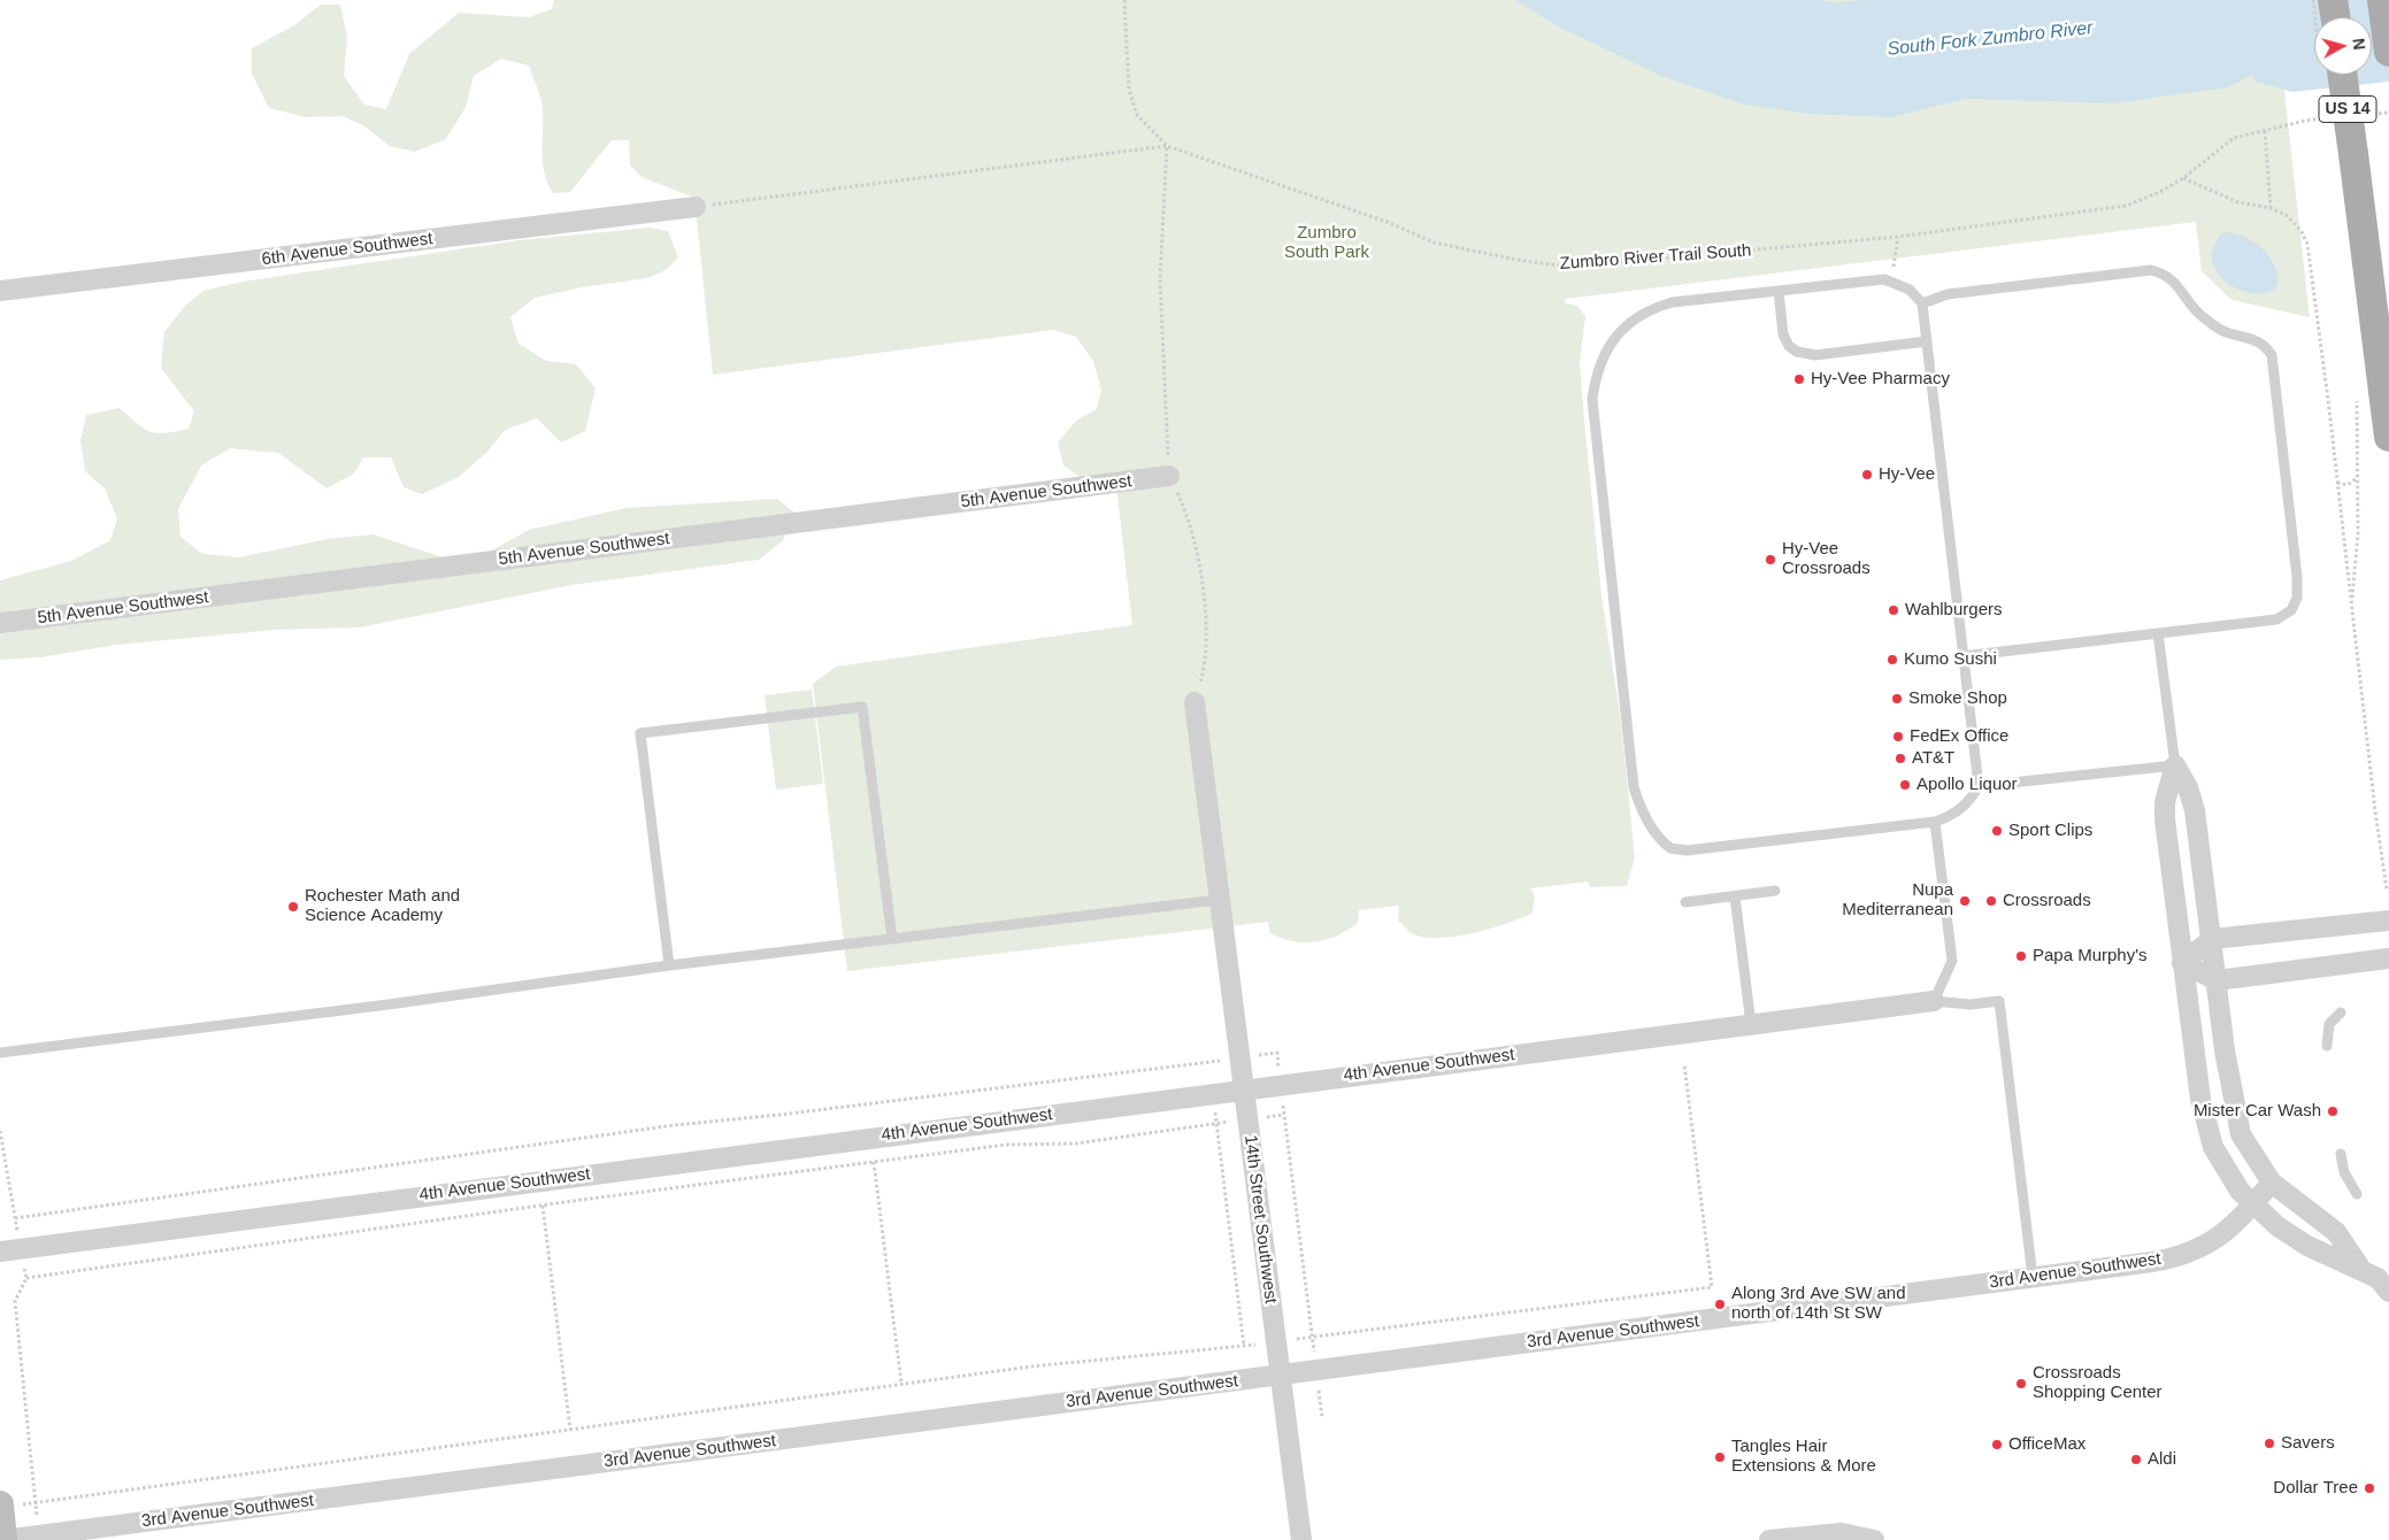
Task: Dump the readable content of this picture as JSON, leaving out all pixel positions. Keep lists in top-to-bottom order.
{
  "streets": {
    "main road": ["US 14"],
    "street": [
      "6th Avenue Southwest",
      "5th Avenue Southwest",
      "4th Avenue Southwest",
      "14th Street Southwest",
      "3rd Avenue Southwest"
    ],
    "path": ["Zumbro River Trail South"]
  },
  "crossings": [
    ["4th Avenue Southwest", "14th Street Southwest"],
    ["14th Street Southwest", "3rd Avenue Southwest"]
  ],
  "water": ["South Fork Zumbro River"],
  "parks": ["Zumbro South Park"],
  "places": [
    "Hy-Vee Pharmacy",
    "Hy-Vee",
    "Hy-Vee Crossroads",
    "Wahlburgers",
    "Kumo Sushi",
    "Smoke Shop",
    "FedEx Office",
    "AT&T",
    "Apollo Liquor",
    "Sport Clips",
    "Nupa Mediterranean",
    "Crossroads",
    "Rochester Math and Science Academy",
    "Papa Murphy's",
    "Mister Car Wash",
    "Along 3rd Ave SW and north of 14th St SW",
    "Crossroads Shopping Center",
    "Savers",
    "OfficeMax",
    "Tangles Hair Extensions & More",
    "Aldi",
    "Dollar Tree"
  ],
  "north": "right"
}
